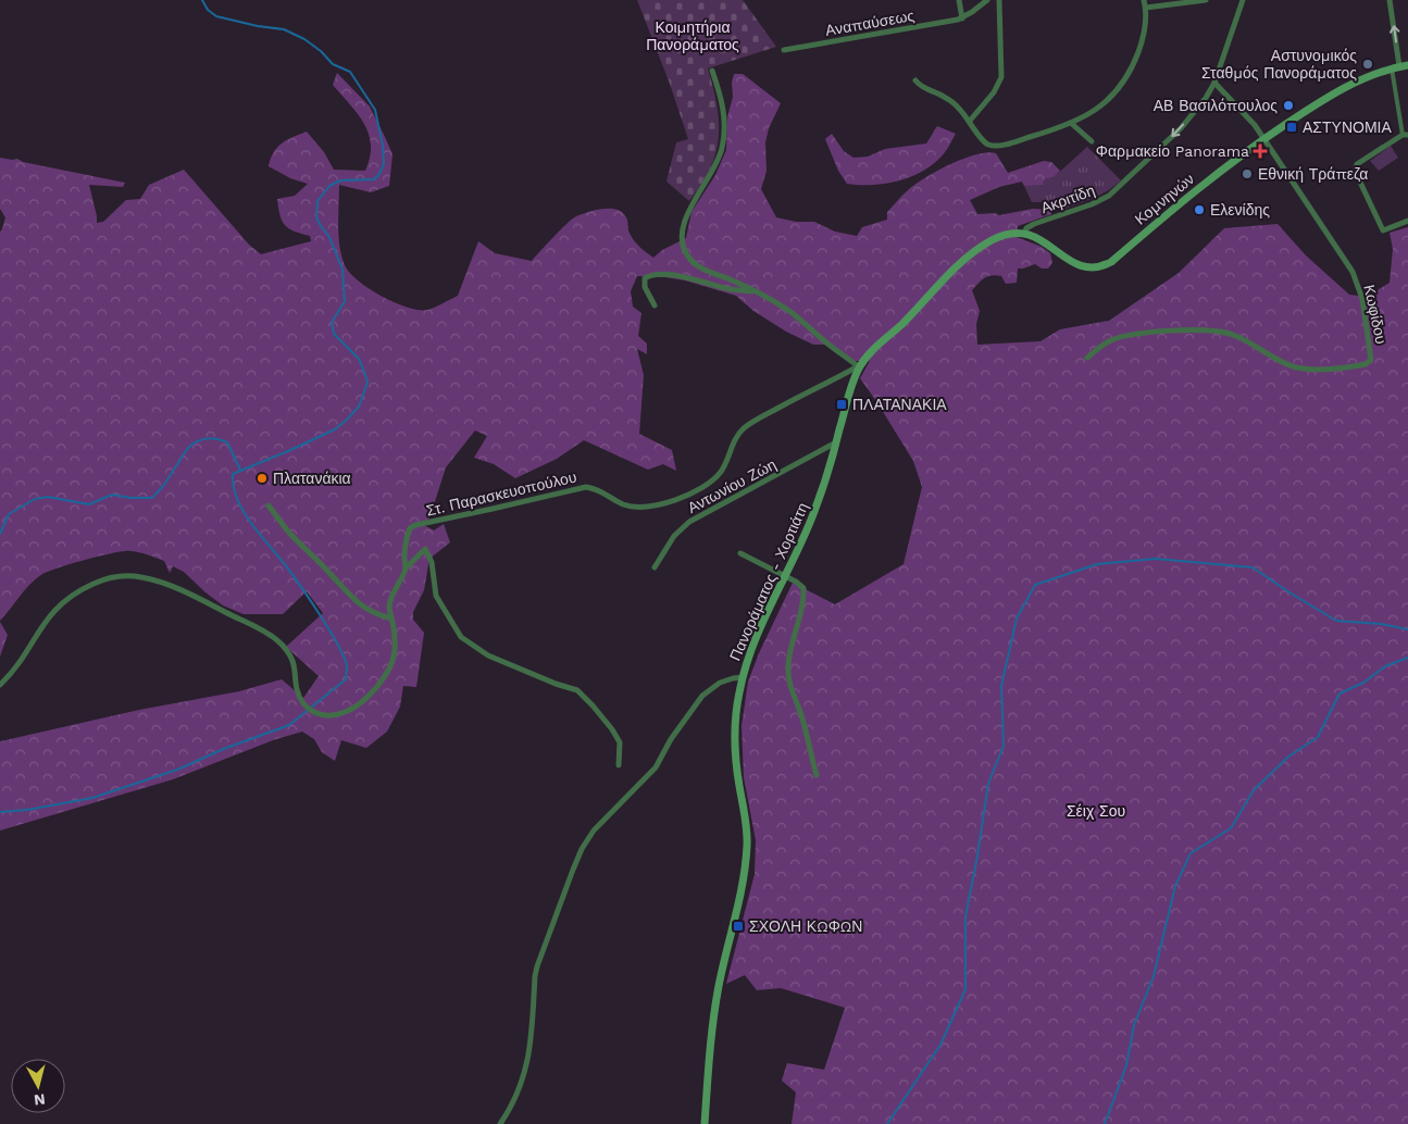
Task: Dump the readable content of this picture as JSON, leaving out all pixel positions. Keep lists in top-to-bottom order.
{
  "streets": {
    "main road": ["Κομνηνών", "Πανοράματος - Χορτιάτη"],
    "street": [
      "Αναπαύσεως",
      "Ακριτίδη",
      "Κωφίδου",
      "Αντωνίου Ζώη",
      "Στ. Παρασκευοπούλου"
    ]
  },
  "crossings": [
    ["Ακριτίδη", "Κομνηνών"],
    ["Ακριτίδη", "Κωφίδου"],
    ["Ακριτίδη", "Πανοράματος - Χορτιάτη"],
    ["Κομνηνών", "Κωφίδου"],
    ["Κομνηνών", "Πανοράματος - Χορτιάτη"],
    ["Αντωνίου Ζώη", "Πανοράματος - Χορτιάτη"],
    ["Στ. Παρασκευοπούλου", "Πανοράματος - Χορτιάτη"]
  ],
  "one_way": ["Ακριτίδη"],
  "parks": ["Κοιμητήρια Πανοράματος", "Σέιχ Σου"],
  "places": {
    "other": [
      "Αστυνομικός Σταθμός Πανοράματος",
      "ΑΒ Βασιλόπουλος",
      "Εθνική Τράπεζα",
      "Ελενίδης",
      "Πλατανάκια"
    ],
    "transit": ["ΑΣΤΥΝΟΜΙΑ", "ΠΛΑΤΑΝΑΚΙΑ", "ΣΧΟΛΗ ΚΩΦΩΝ"],
    "health": ["Φαρμακείο Panorama"]
  },
  "north": "bottom"
}
